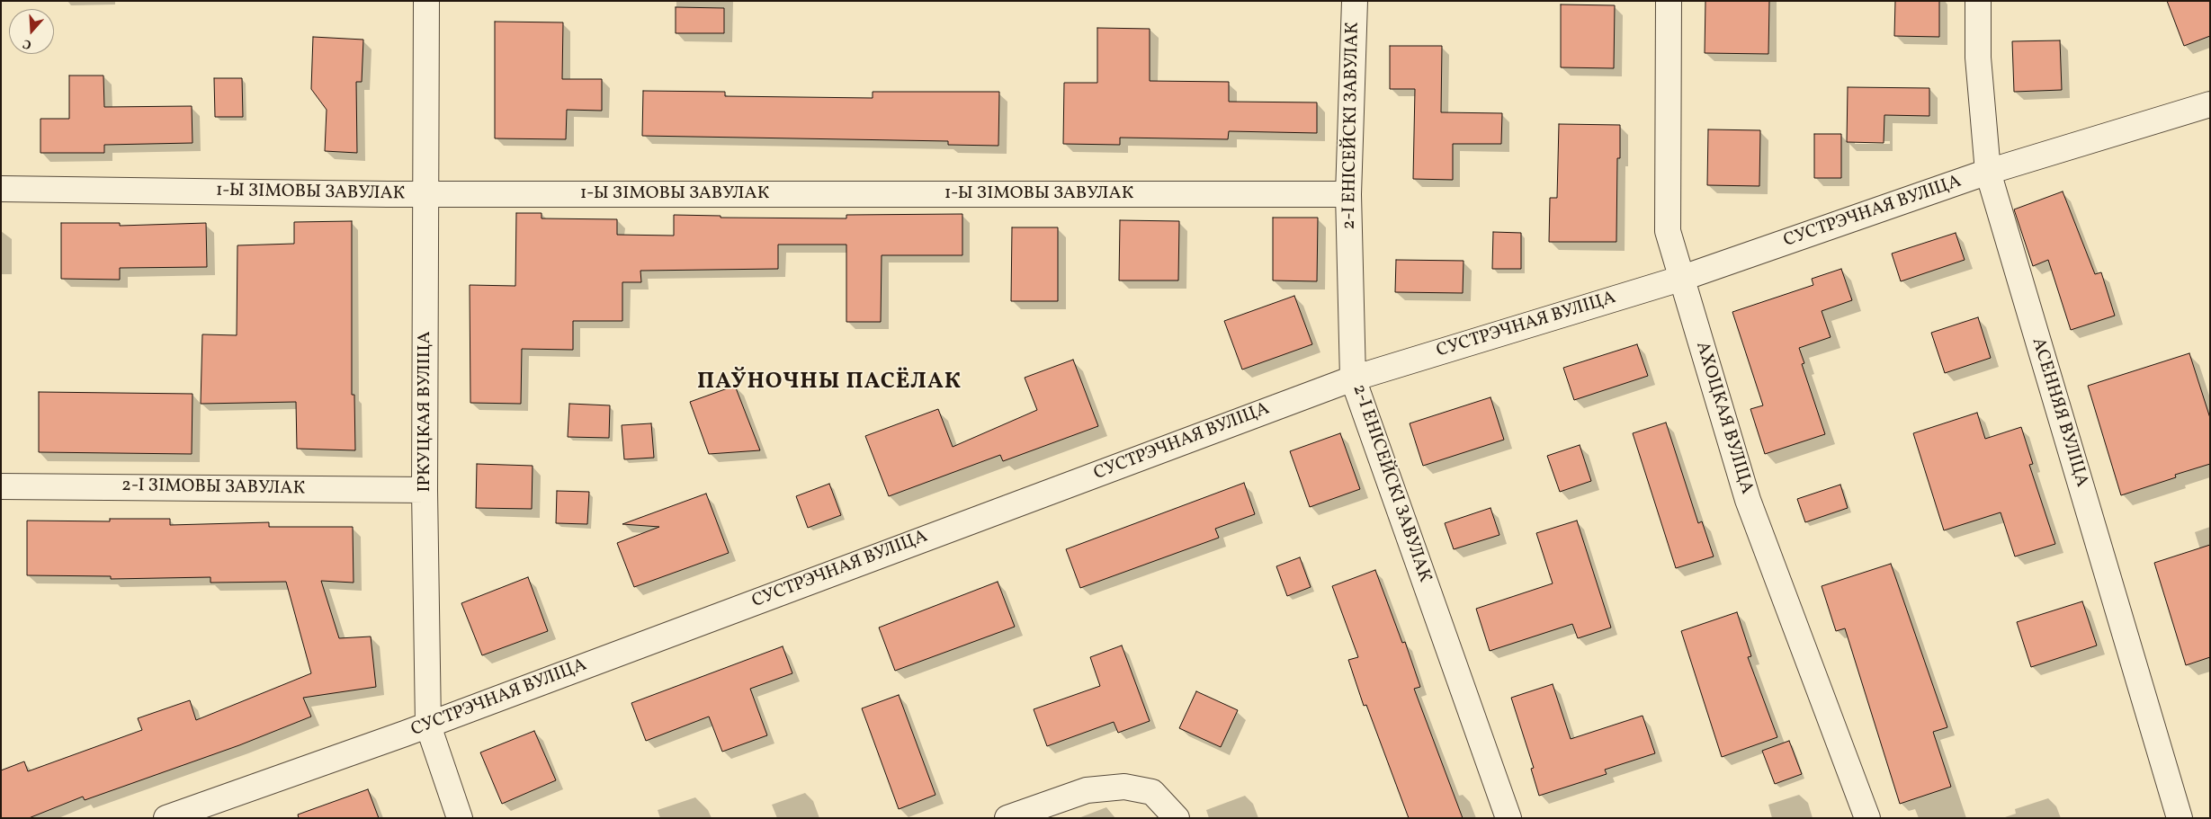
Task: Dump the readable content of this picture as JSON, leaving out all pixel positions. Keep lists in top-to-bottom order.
{
  "streets": {
    "street": [
      "2-І ЕНІСЕЙСКІ ЗАВУЛАК",
      "1-Ы ЗІМОВЫ ЗАВУЛАК",
      "СУСТРЭЧНАЯ ВУЛІЦА",
      "ІРКУЦКАЯ ВУЛІЦА",
      "АСЕННЯЯ ВУЛІЦА",
      "АХОЦКАЯ ВУЛІЦА",
      "2-І ЗІМОВЫ ЗАВУЛАК"
    ]
  },
  "crossings": [
    ["2-І ЕНІСЕЙСКІ ЗАВУЛАК", "1-Ы ЗІМОВЫ ЗАВУЛАК"],
    ["2-І ЕНІСЕЙСКІ ЗАВУЛАК", "СУСТРЭЧНАЯ ВУЛІЦА"],
    ["1-Ы ЗІМОВЫ ЗАВУЛАК", "ІРКУЦКАЯ ВУЛІЦА"],
    ["СУСТРЭЧНАЯ ВУЛІЦА", "ІРКУЦКАЯ ВУЛІЦА"],
    ["СУСТРЭЧНАЯ ВУЛІЦА", "АСЕННЯЯ ВУЛІЦА"],
    ["СУСТРЭЧНАЯ ВУЛІЦА", "АХОЦКАЯ ВУЛІЦА"],
    ["ІРКУЦКАЯ ВУЛІЦА", "2-І ЗІМОВЫ ЗАВУЛАК"]
  ],
  "districts": ["ПАЎНОЧНЫ ПАСЁЛАК"],
  "north": "bottom"
}
